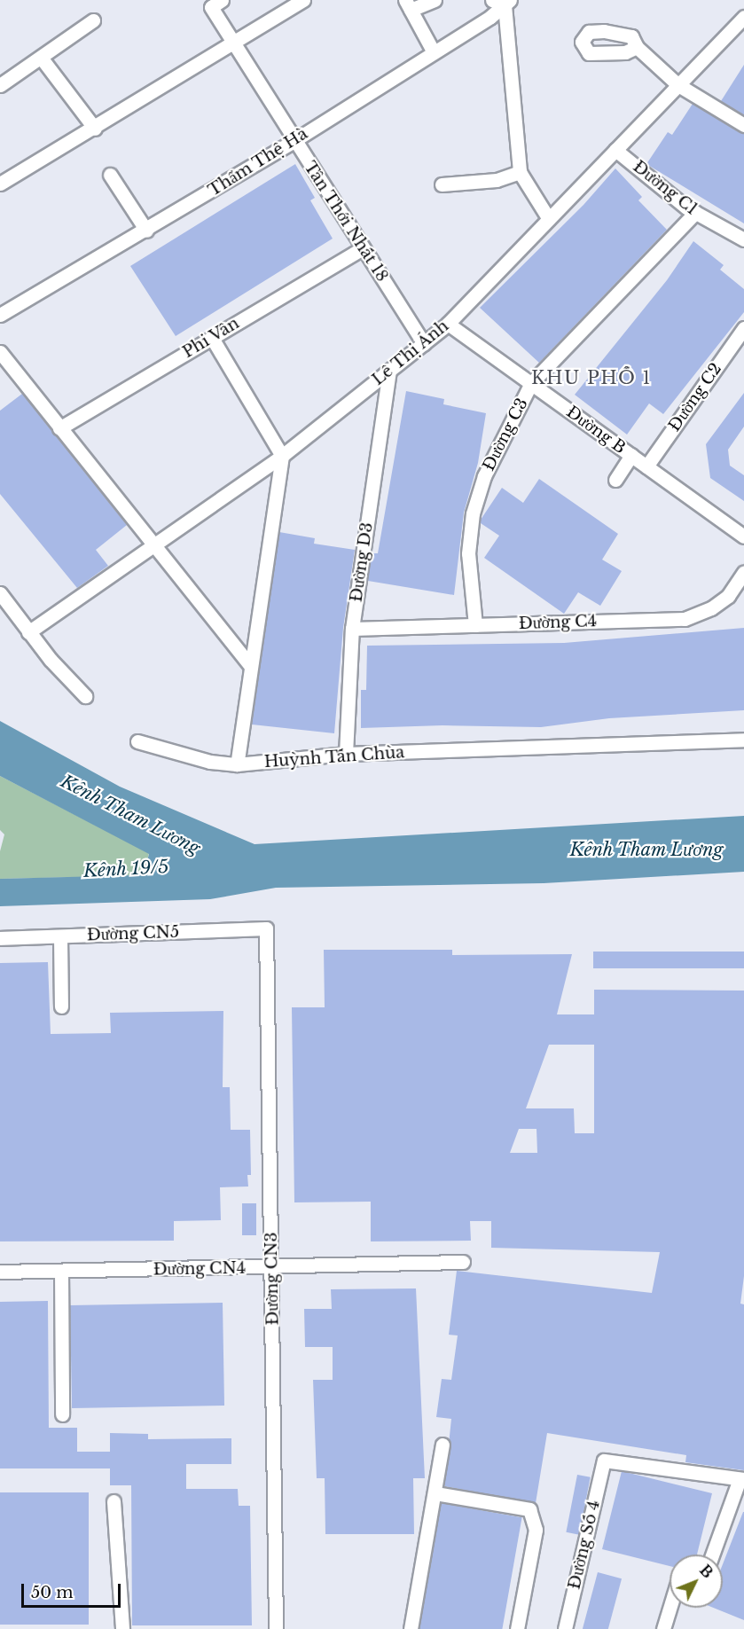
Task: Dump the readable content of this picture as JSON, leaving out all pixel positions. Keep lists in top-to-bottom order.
{
  "streets": {
    "street": [
      "Thẩm Thệ Hà",
      "Đường C1",
      "Tân Thới Nhất 18",
      "Phi Vân",
      "Lê Thị Ánh",
      "Đường C2",
      "Đường B",
      "Đường C3",
      "Đường D3",
      "Đường C4",
      "Huỳnh Tấn Chùa",
      "Đường CN5",
      "Đường CN4",
      "Đường CN3",
      "Đường Số 4"
    ]
  },
  "crossings": [
    ["Thẩm Thệ Hà", "Tân Thới Nhất 18"],
    ["Đường C1", "Lê Thị Ánh"],
    ["Đường C1", "Đường C3"],
    ["Tân Thới Nhất 18", "Phi Vân"],
    ["Tân Thới Nhất 18", "Lê Thị Ánh"],
    ["Lê Thị Ánh", "Đường B"],
    ["Lê Thị Ánh", "Đường D3"],
    ["Đường C2", "Đường B"],
    ["Đường B", "Đường C3"],
    ["Đường C3", "Đường C4"],
    ["Đường D3", "Đường C4"],
    ["Đường D3", "Huỳnh Tấn Chùa"],
    ["Đường CN5", "Đường CN3"],
    ["Đường CN4", "Đường CN3"]
  ],
  "districts": ["KHU PHỐ 1"],
  "water": ["Kênh Tham Lương", "Kênh 19/5"],
  "scale_bar": "50 m",
  "north": "top right"
}
